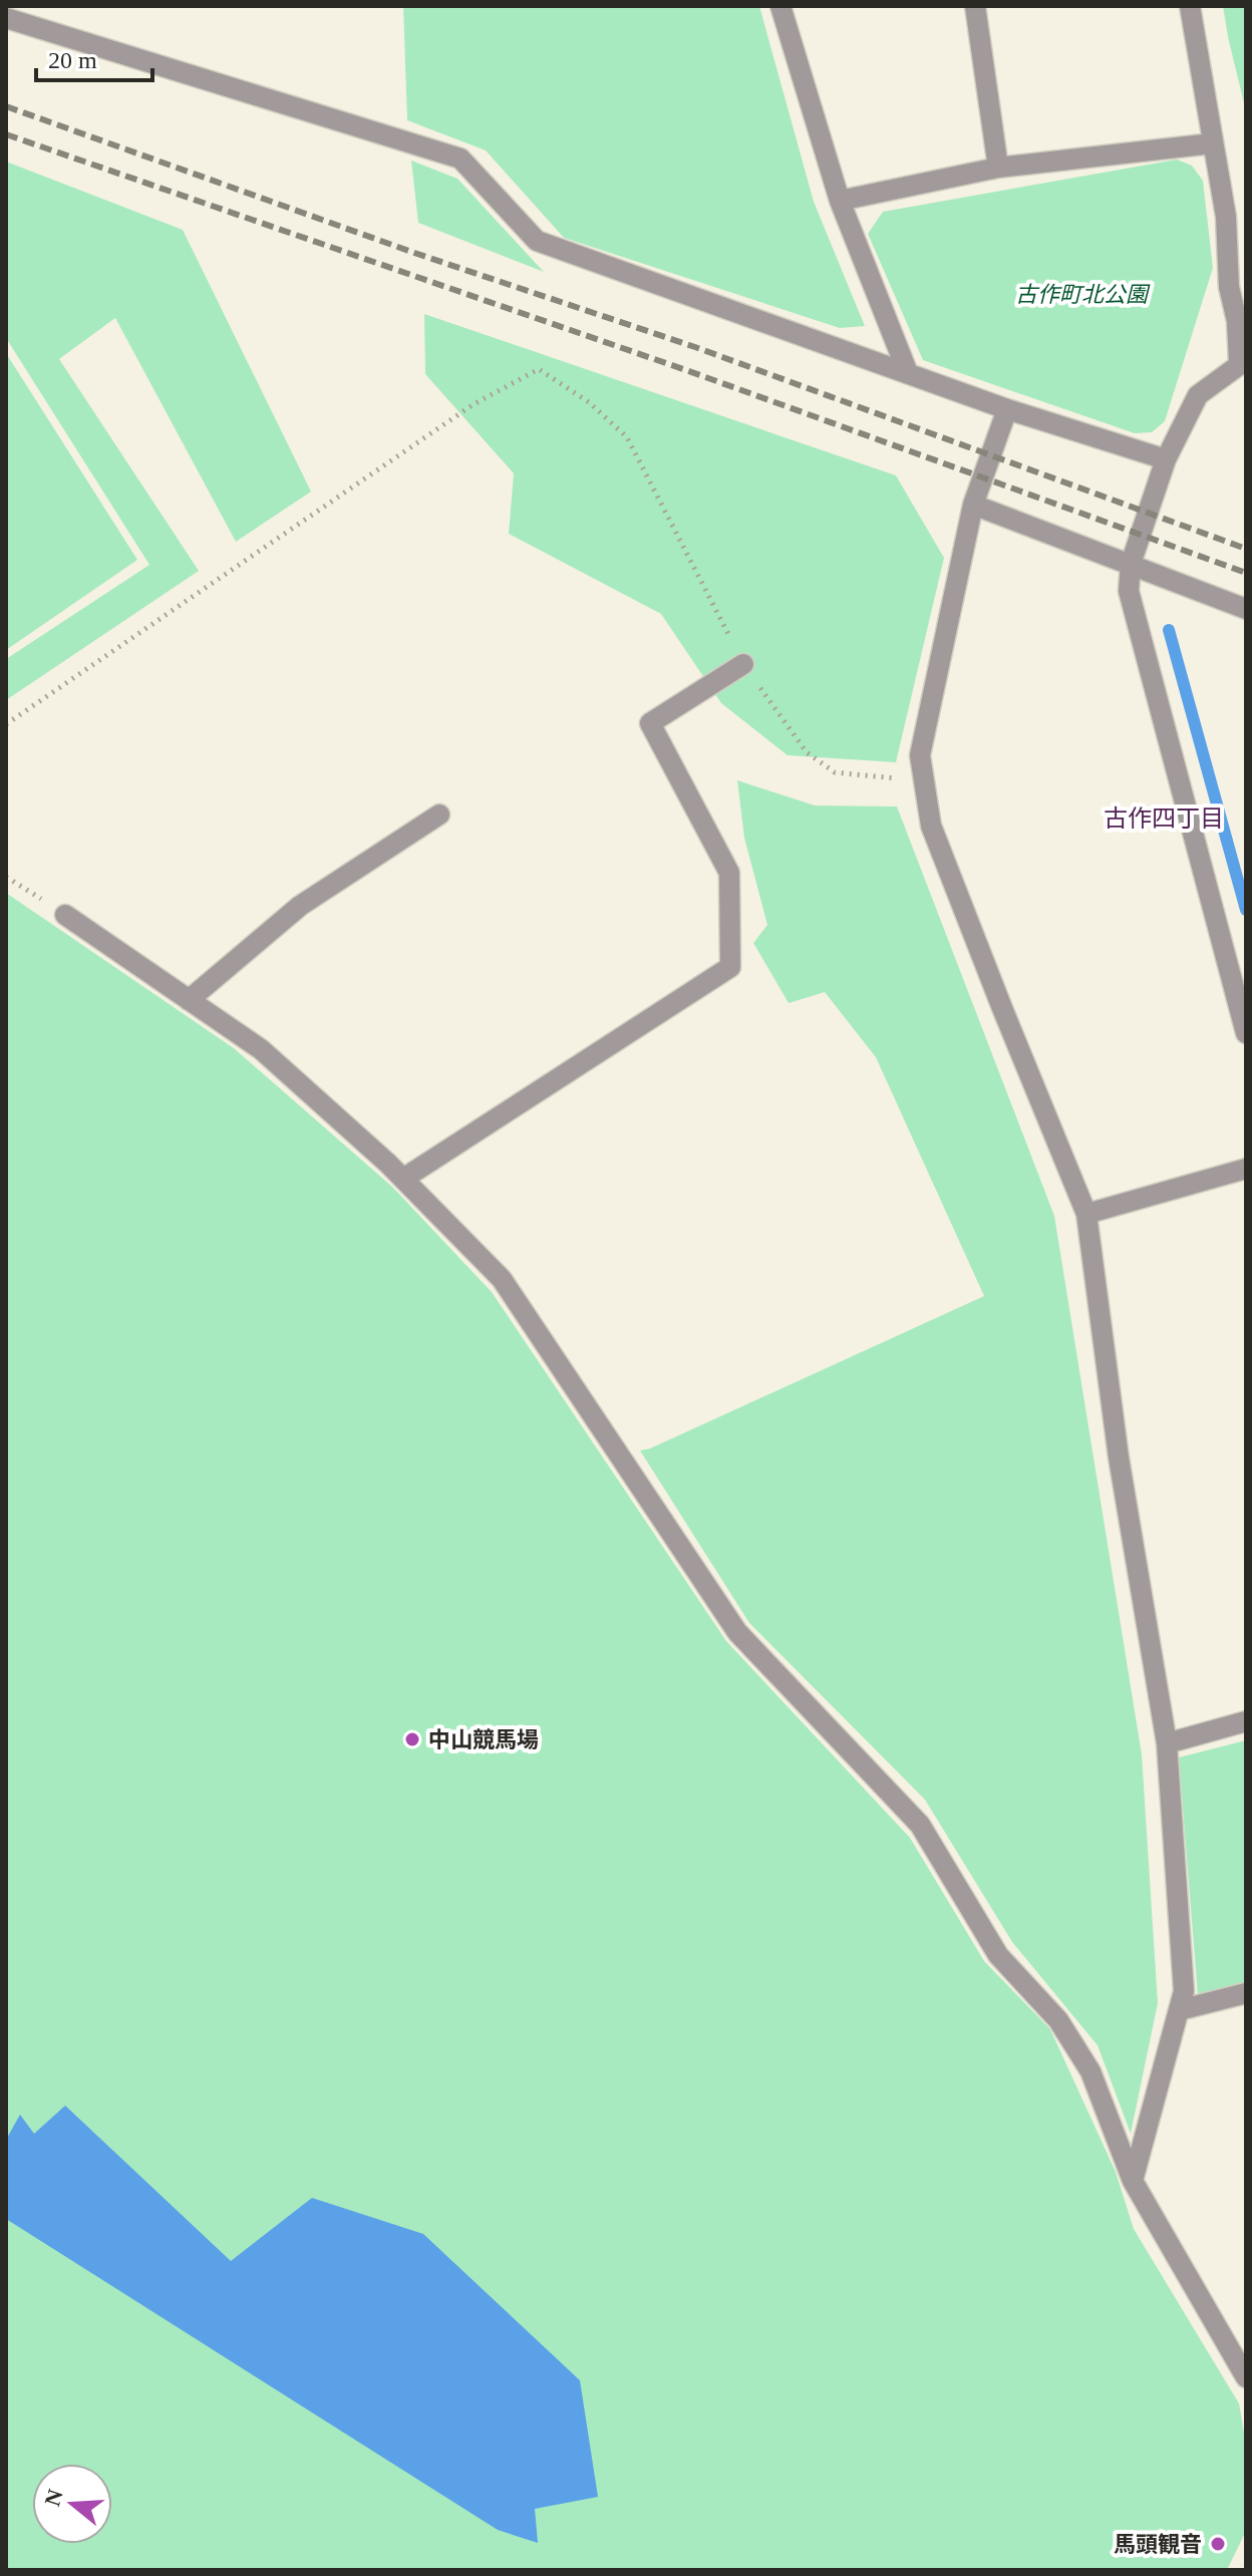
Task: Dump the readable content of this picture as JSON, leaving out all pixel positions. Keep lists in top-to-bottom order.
{
  "districts": ["古作四丁目"],
  "parks": ["古作町北公園"],
  "places": ["中山競馬場", "馬頭観音"],
  "scale_bar": "20 m",
  "north": "left"
}
